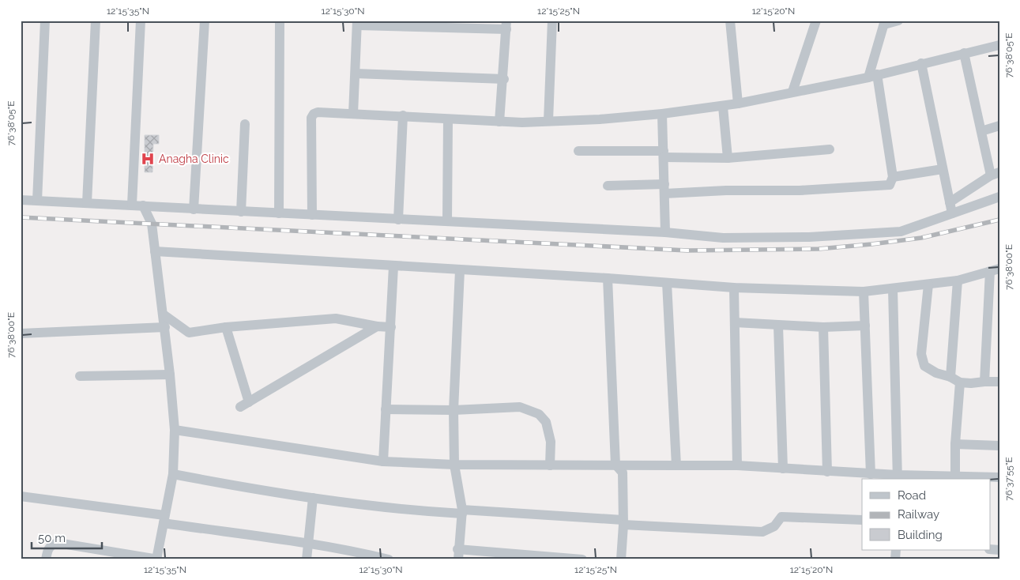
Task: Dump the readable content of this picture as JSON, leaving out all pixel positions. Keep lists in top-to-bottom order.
{
  "places": {
    "hospital": ["Anagha Clinic"]
  },
  "legend": ["Road", "Railway", "Building"],
  "scale_bar": "50 m",
  "coordinates": [
    "12°15'35\"N",
    "12°15'30\"N",
    "12°15'25\"N",
    "12°15'20\"N",
    "76°38'05\"E",
    "76°38'00\"E",
    "76°37'55\"E"
  ]
}
